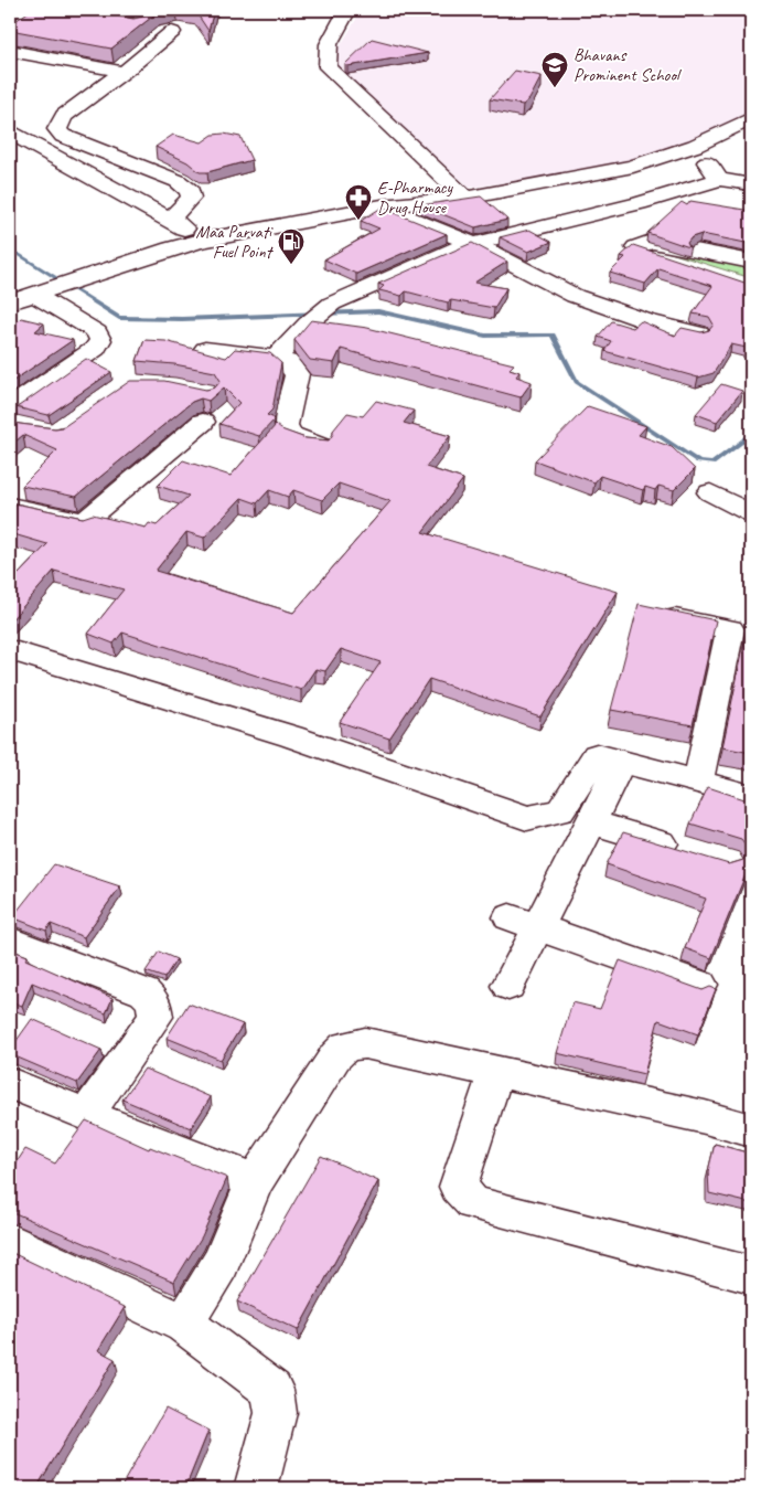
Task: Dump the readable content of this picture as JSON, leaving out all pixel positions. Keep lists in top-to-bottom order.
{
  "places": {
    "school or university": ["Bhavans Prominent School"],
    "pharmacy": ["E-Pharmacy Drug House"],
    "fuel station": ["Maa Parvati Fuel Point"]
  }
}
